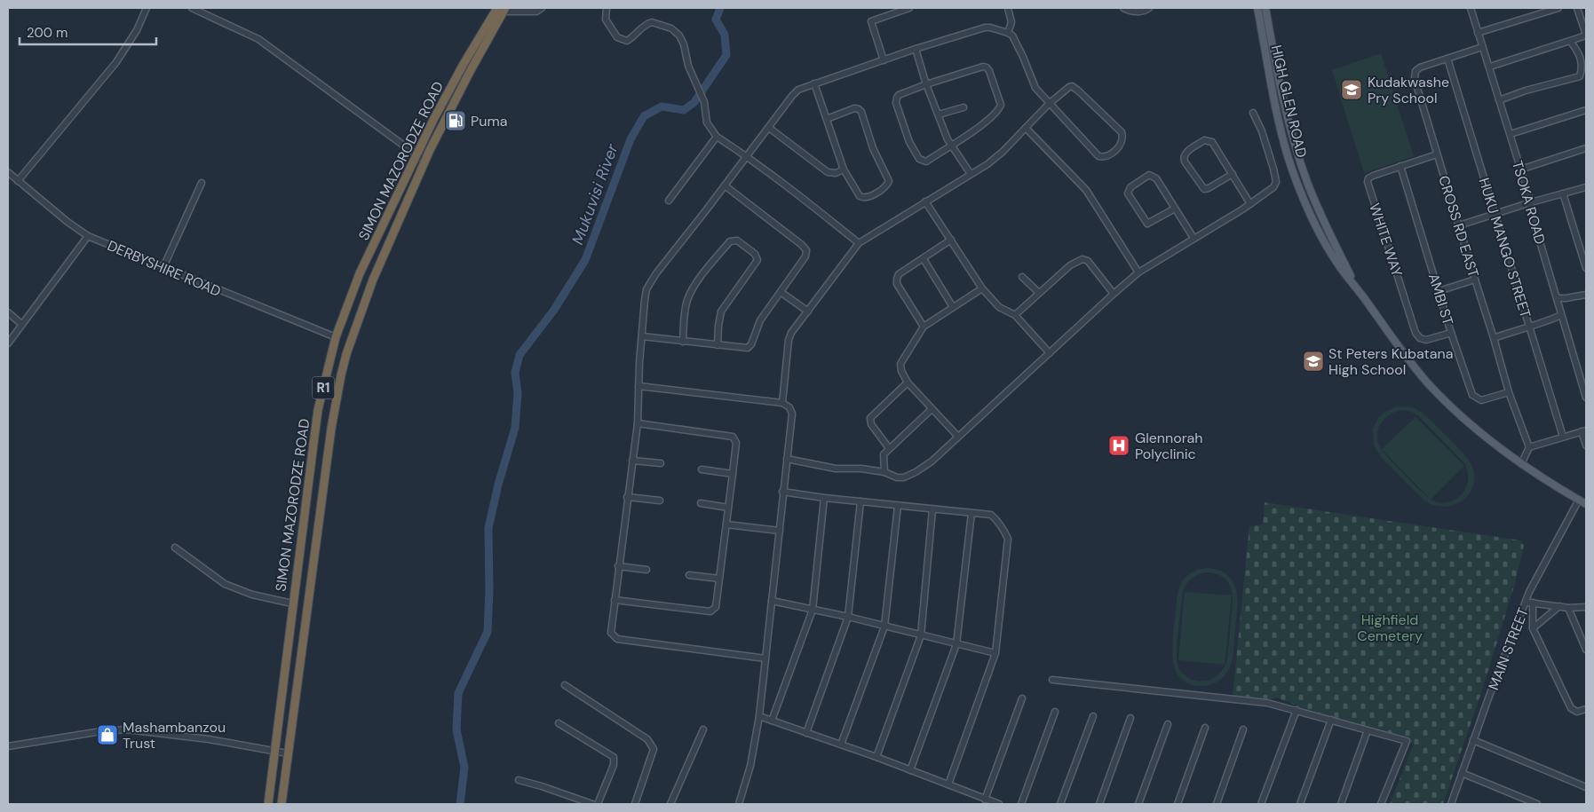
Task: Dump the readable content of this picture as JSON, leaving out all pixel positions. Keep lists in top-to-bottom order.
{
  "streets": {
    "highway": ["SIMON MAZORODZE ROAD", "R1"],
    "main road": ["HIGH GLEN ROAD"],
    "street": [
      "TSOKA ROAD",
      "CROSS RD EAST",
      "WHITE WAY",
      "HUKU MANGO STREET",
      "DERBYSHIRE ROAD",
      "AMBI ST",
      "MAIN STREET"
    ]
  },
  "crossings": [
    ["HIGH GLEN ROAD", "MAIN STREET"],
    ["SIMON MAZORODZE ROAD", "DERBYSHIRE ROAD"],
    ["TSOKA ROAD", "CROSS RD EAST"],
    ["CROSS RD EAST", "WHITE WAY"],
    ["CROSS RD EAST", "HUKU MANGO STREET"],
    ["CROSS RD EAST", "AMBI ST"],
    ["WHITE WAY", "AMBI ST"]
  ],
  "water": ["Mukuvisi River"],
  "parks": ["Highfield Cemetery"],
  "places": {
    "school or university": ["Kudakwashe Pry School", "St Peters Kubatana High School"],
    "fuel station": ["Puma"],
    "hospital": ["Glennorah Polyclinic"],
    "shop": ["Mashambanzou Trust"]
  },
  "scale_bar": "200 m"
}
